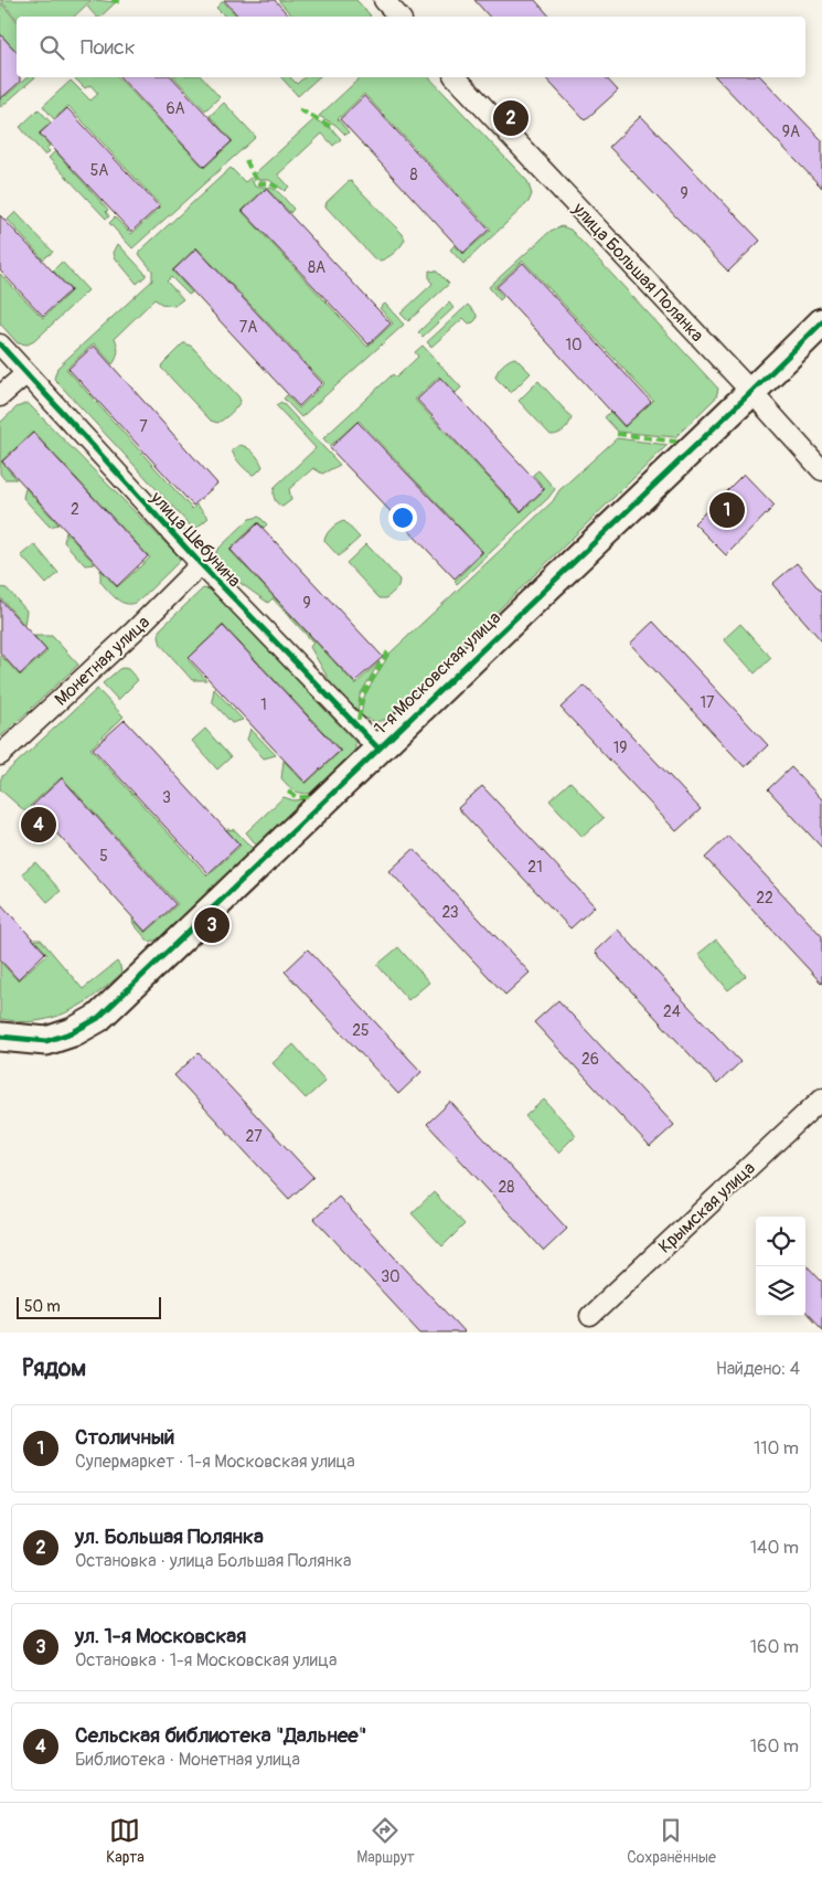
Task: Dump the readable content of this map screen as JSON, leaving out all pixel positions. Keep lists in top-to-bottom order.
{
  "streets": {
    "street": [
      "улица Большая Полянка",
      "улица Шебунина",
      "Монетная улица",
      "1-я Московская улица",
      "Крымская улица"
    ]
  },
  "crossings": [
    ["улица Большая Полянка", "1-я Московская улица"],
    ["улица Шебунина", "Монетная улица"],
    ["улица Шебунина", "1-я Московская улица"]
  ],
  "house_numbers": [
    "6А",
    "9А",
    "5А",
    "8",
    "9",
    "8А",
    "7А",
    "10",
    "7",
    "2",
    "9",
    "17",
    "1",
    "19",
    "3",
    "5",
    "21",
    "22",
    "23",
    "24",
    "25",
    "26",
    "27",
    "28",
    "30"
  ],
  "scale_bar": "50 m",
  "page": {
    "search": "Поиск",
    "pins": [
      "2",
      "1",
      "4",
      "3"
    ],
    "scale": "50 m",
    "heading": ["Рядом", "Найдено: 4"],
    "list": [
      {
        "mark": "1",
        "name": "Столичный",
        "note": "Супермаркет · 1-я Московская улица",
        "value": "110 m"
      },
      {
        "mark": "2",
        "name": "ул. Большая Полянка",
        "note": "Остановка · улица Большая Полянка",
        "value": "140 m"
      },
      {
        "mark": "3",
        "name": "ул. 1-я Московская",
        "note": "Остановка · 1-я Московская улица",
        "value": "160 m"
      },
      {
        "mark": "4",
        "name": "Сельская библиотека \"Дальнее\"",
        "note": "Библиотека · Монетная улица",
        "value": "160 m"
      }
    ],
    "nav": ["Карта", "Маршрут", "Сохранённые"]
  }
}
